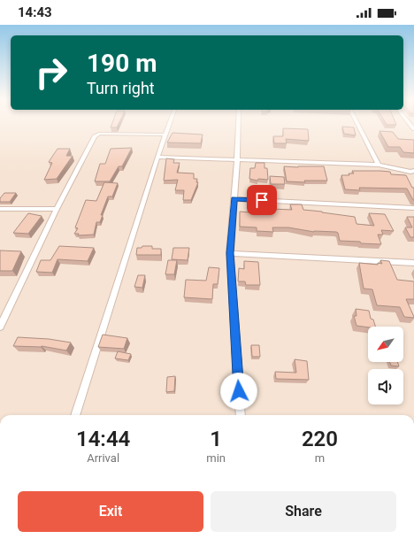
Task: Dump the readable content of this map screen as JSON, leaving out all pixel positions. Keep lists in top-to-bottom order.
{
  "north": "bottom left",
  "page": {
    "status": "14:43",
    "turn": ["190 m", "Turn right"],
    "eta": [
      "14:44",
      "Arrival",
      "1",
      "min",
      "220",
      "m"
    ],
    "buttons": ["Exit", "Share"]
  }
}
